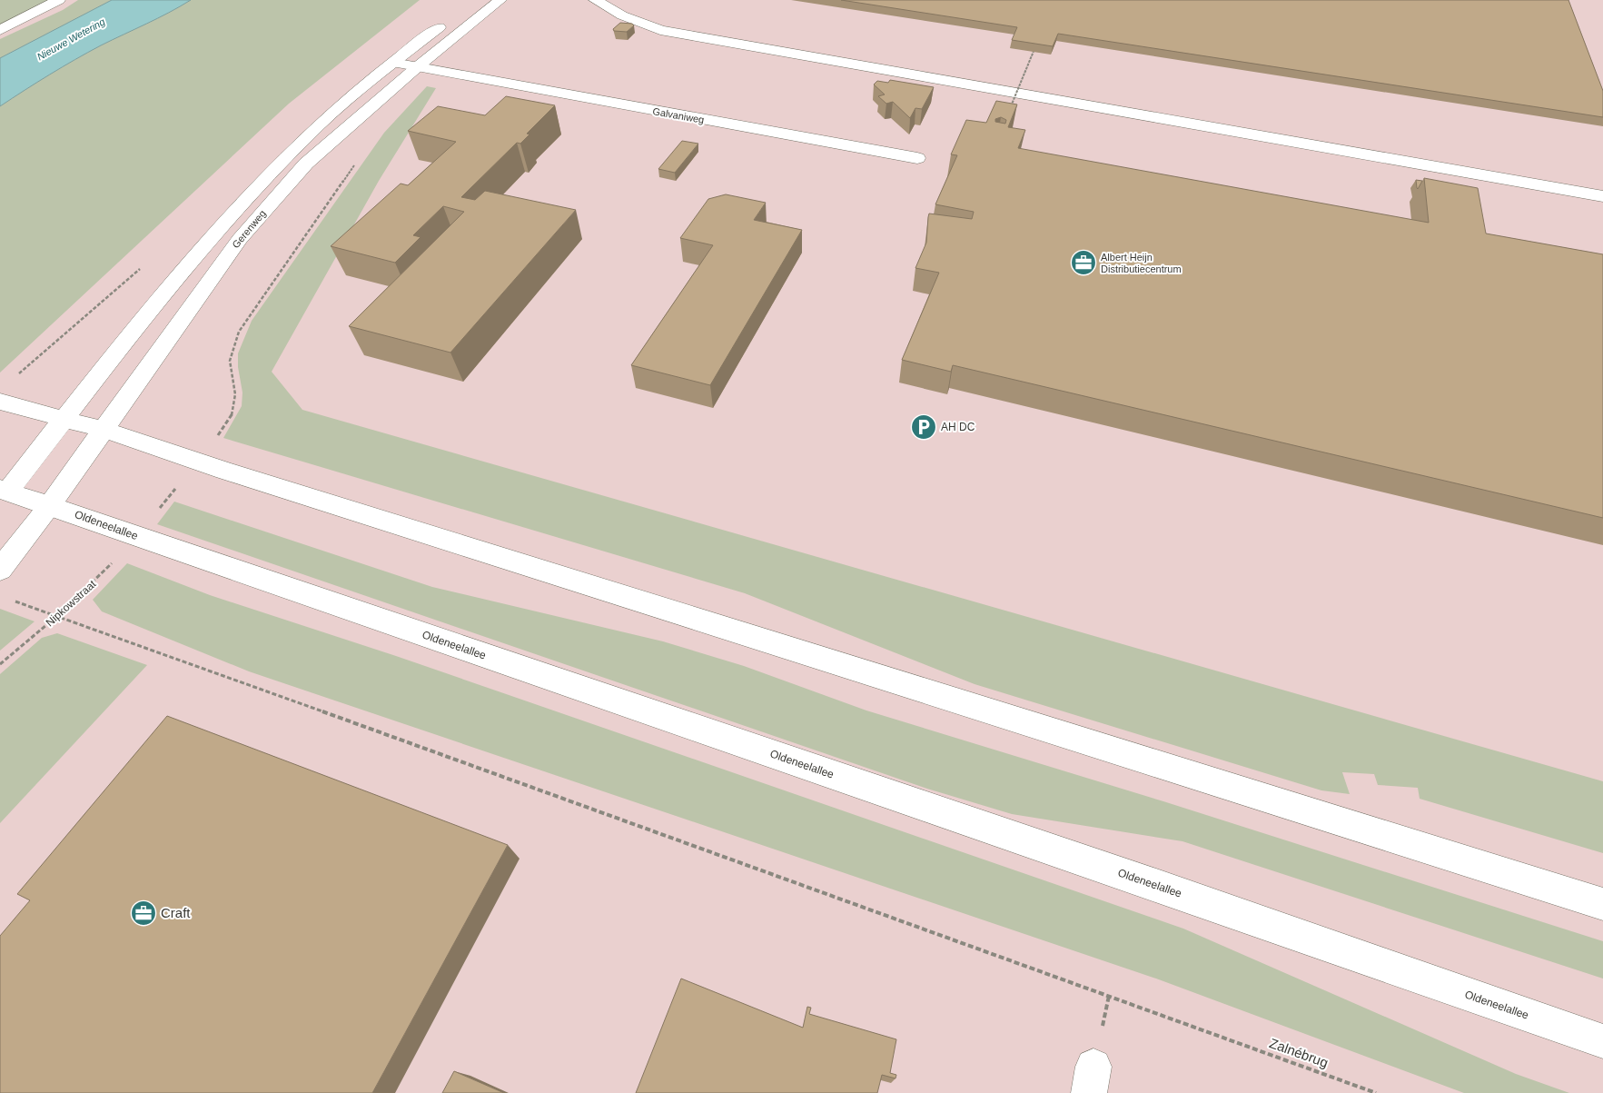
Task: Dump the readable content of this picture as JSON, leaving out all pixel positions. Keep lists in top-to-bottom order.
{
  "streets": {
    "main road": ["Galvaniweg", "Gerenweg", "Oldeneelallee"],
    "path": ["Nipkowstraat", "Zalnébrug"]
  },
  "crossings": [
    ["Galvaniweg", "Gerenweg"],
    ["Gerenweg", "Oldeneelallee"],
    ["Oldeneelallee", "Nipkowstraat"],
    ["Nipkowstraat", "Zalnébrug"]
  ],
  "water": ["Nieuwe Wetering"],
  "places": {
    "office": ["Albert Heijn Distributiecentrum", "Craft"],
    "parking": ["AH DC"]
  }
}
